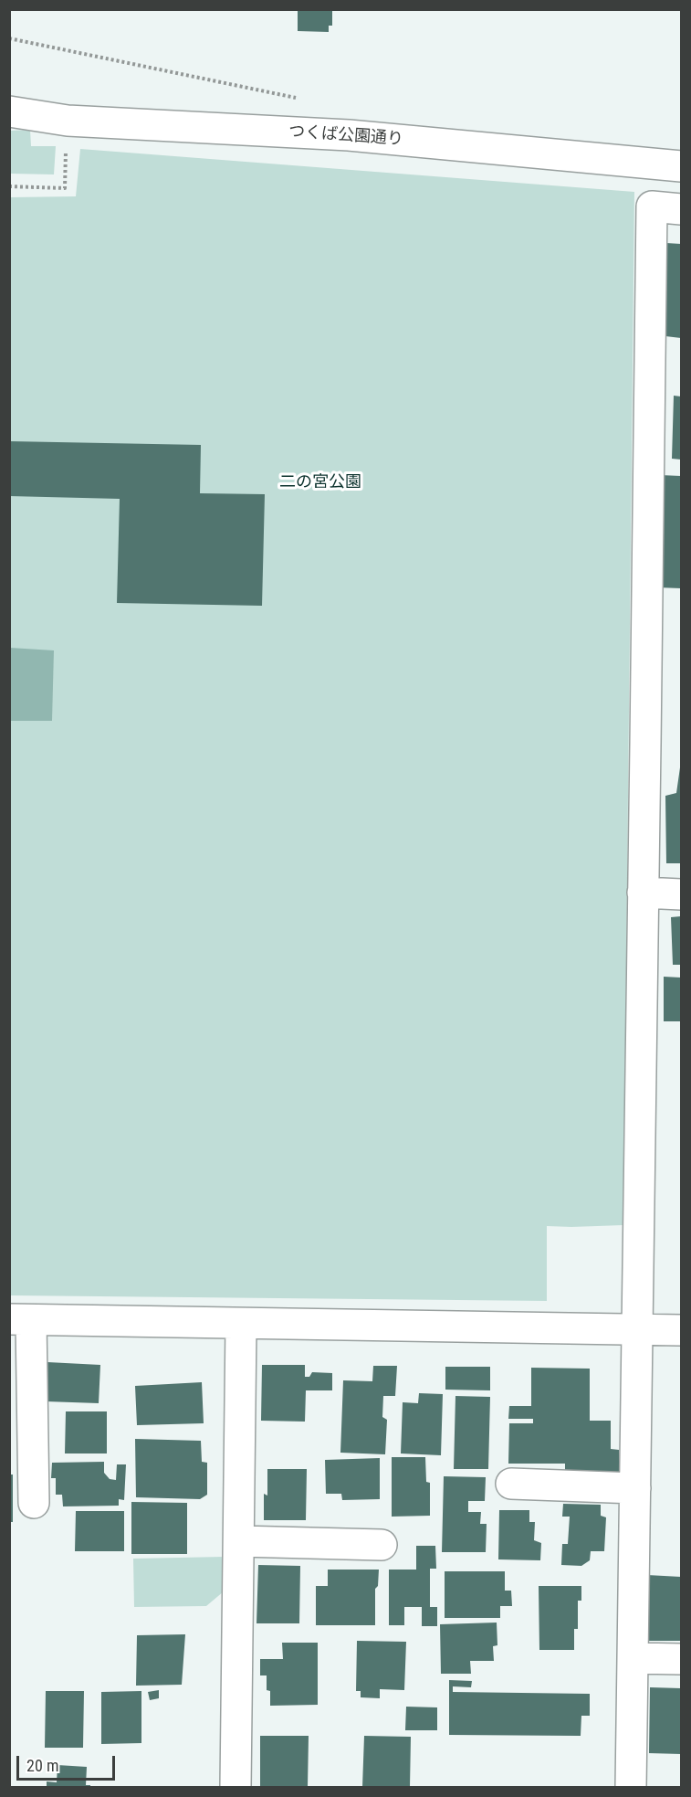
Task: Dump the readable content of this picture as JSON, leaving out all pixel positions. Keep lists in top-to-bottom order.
{
  "streets": {
    "street": ["つくば公園通り"]
  },
  "parks": ["二の宮公園"],
  "scale_bar": "20 m"
}
